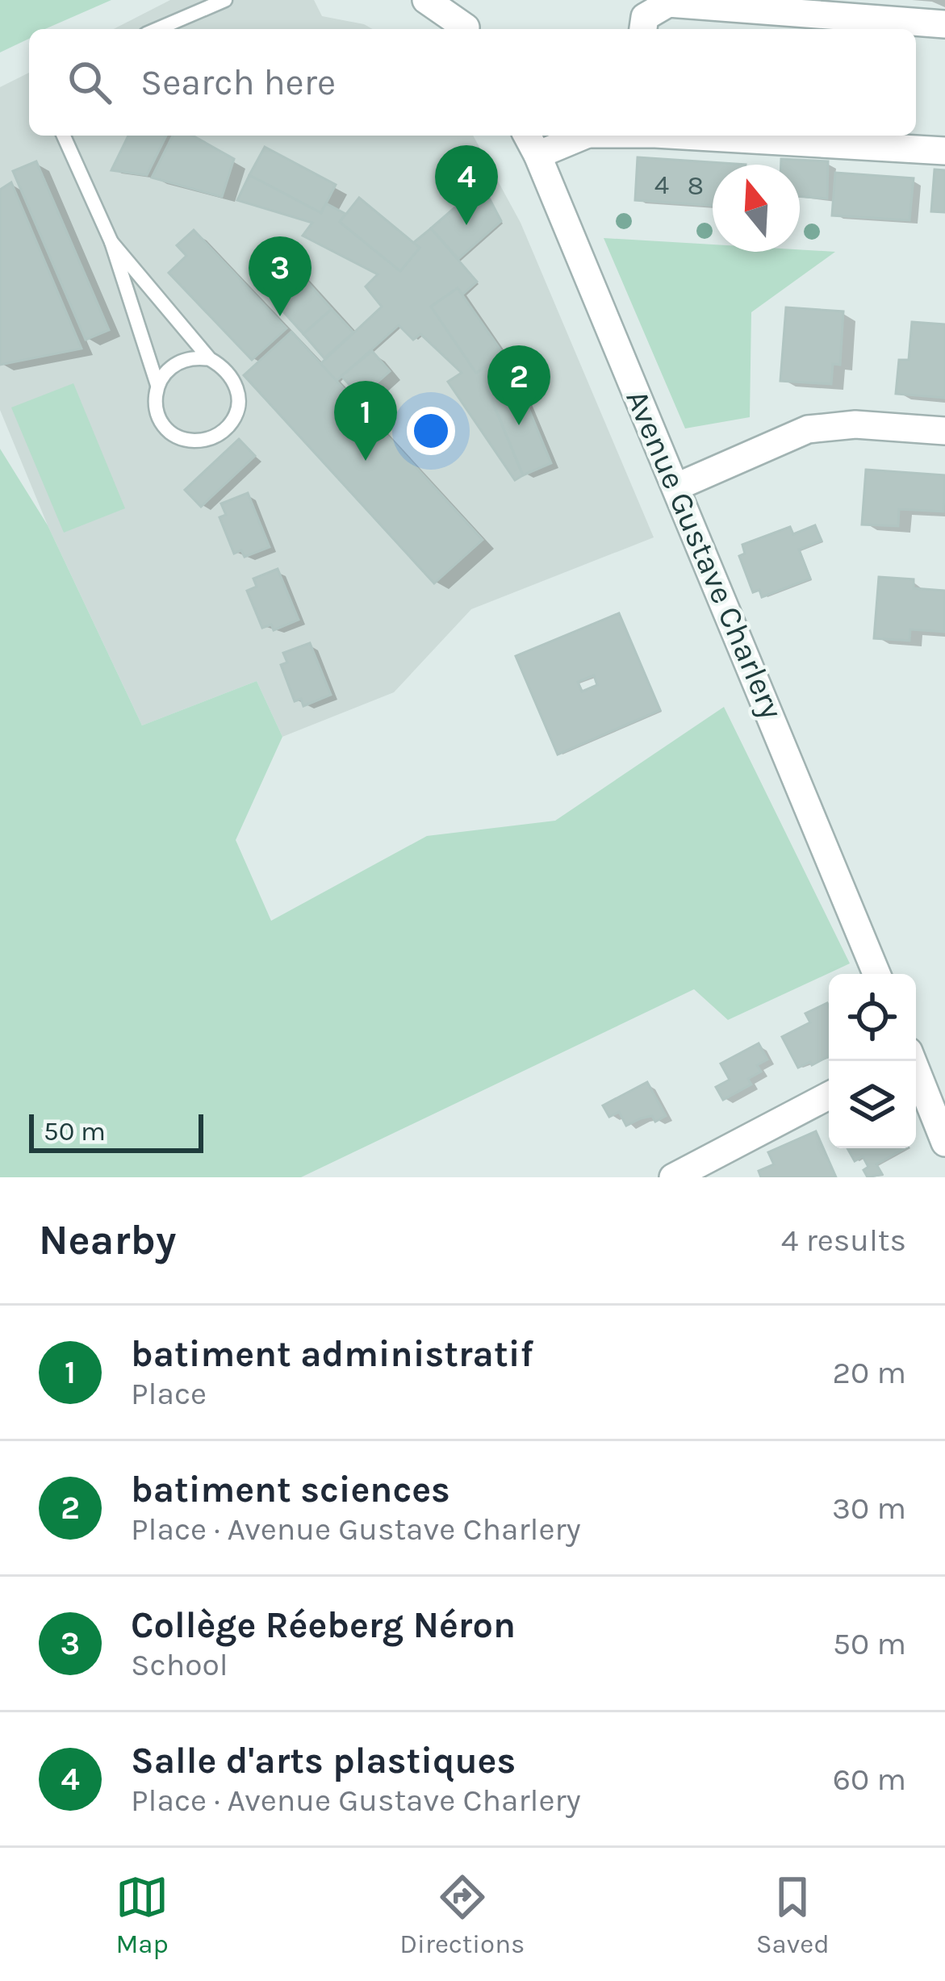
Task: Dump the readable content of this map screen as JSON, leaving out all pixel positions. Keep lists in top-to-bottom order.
{
  "streets": {
    "street": ["Avenue Gustave Charlery"]
  },
  "house_numbers": ["4", "8"],
  "scale_bar": "50 m",
  "north": "top",
  "page": {
    "search": "Search here",
    "pins": [
      "4",
      "3",
      "2",
      "1"
    ],
    "scale": "50 m",
    "heading": ["Nearby", "4 results"],
    "list": [
      {
        "mark": "1",
        "name": "batiment administratif",
        "note": "Place",
        "value": "20 m"
      },
      {
        "mark": "2",
        "name": "batiment sciences",
        "note": "Place · Avenue Gustave Charlery",
        "value": "30 m"
      },
      {
        "mark": "3",
        "name": "Collège Réeberg Néron",
        "note": "School",
        "value": "50 m"
      },
      {
        "mark": "4",
        "name": "Salle d'arts plastiques",
        "note": "Place · Avenue Gustave Charlery",
        "value": "60 m"
      }
    ],
    "nav": ["Map", "Directions", "Saved"]
  }
}
